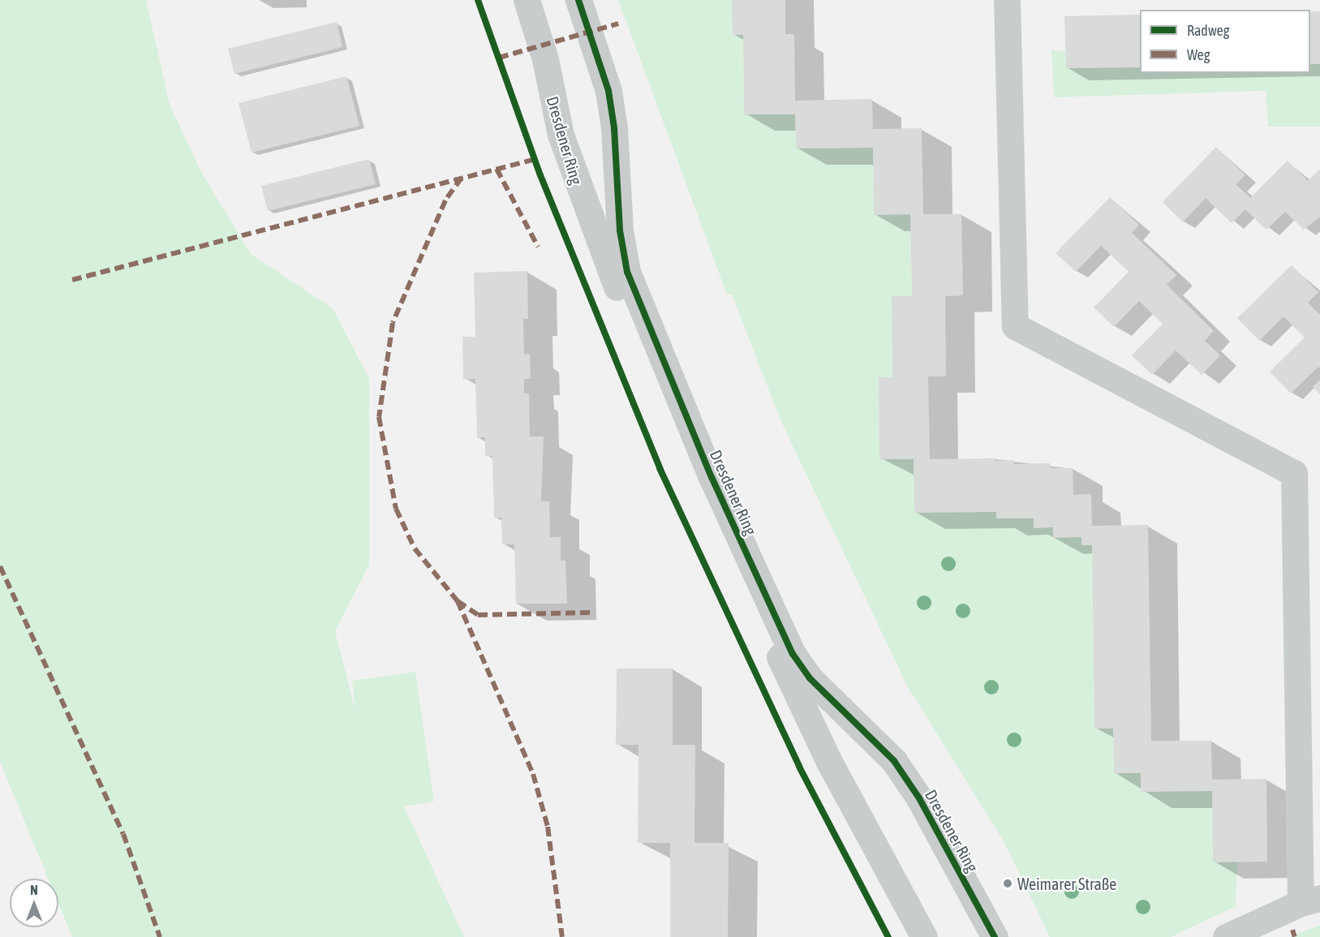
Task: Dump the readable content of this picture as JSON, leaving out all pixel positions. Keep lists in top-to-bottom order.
{
  "streets": {
    "street": ["Dresdener Ring"]
  },
  "places": ["Weimarer Straße"],
  "legend": ["Radweg", "Weg"],
  "north": "top"
}
